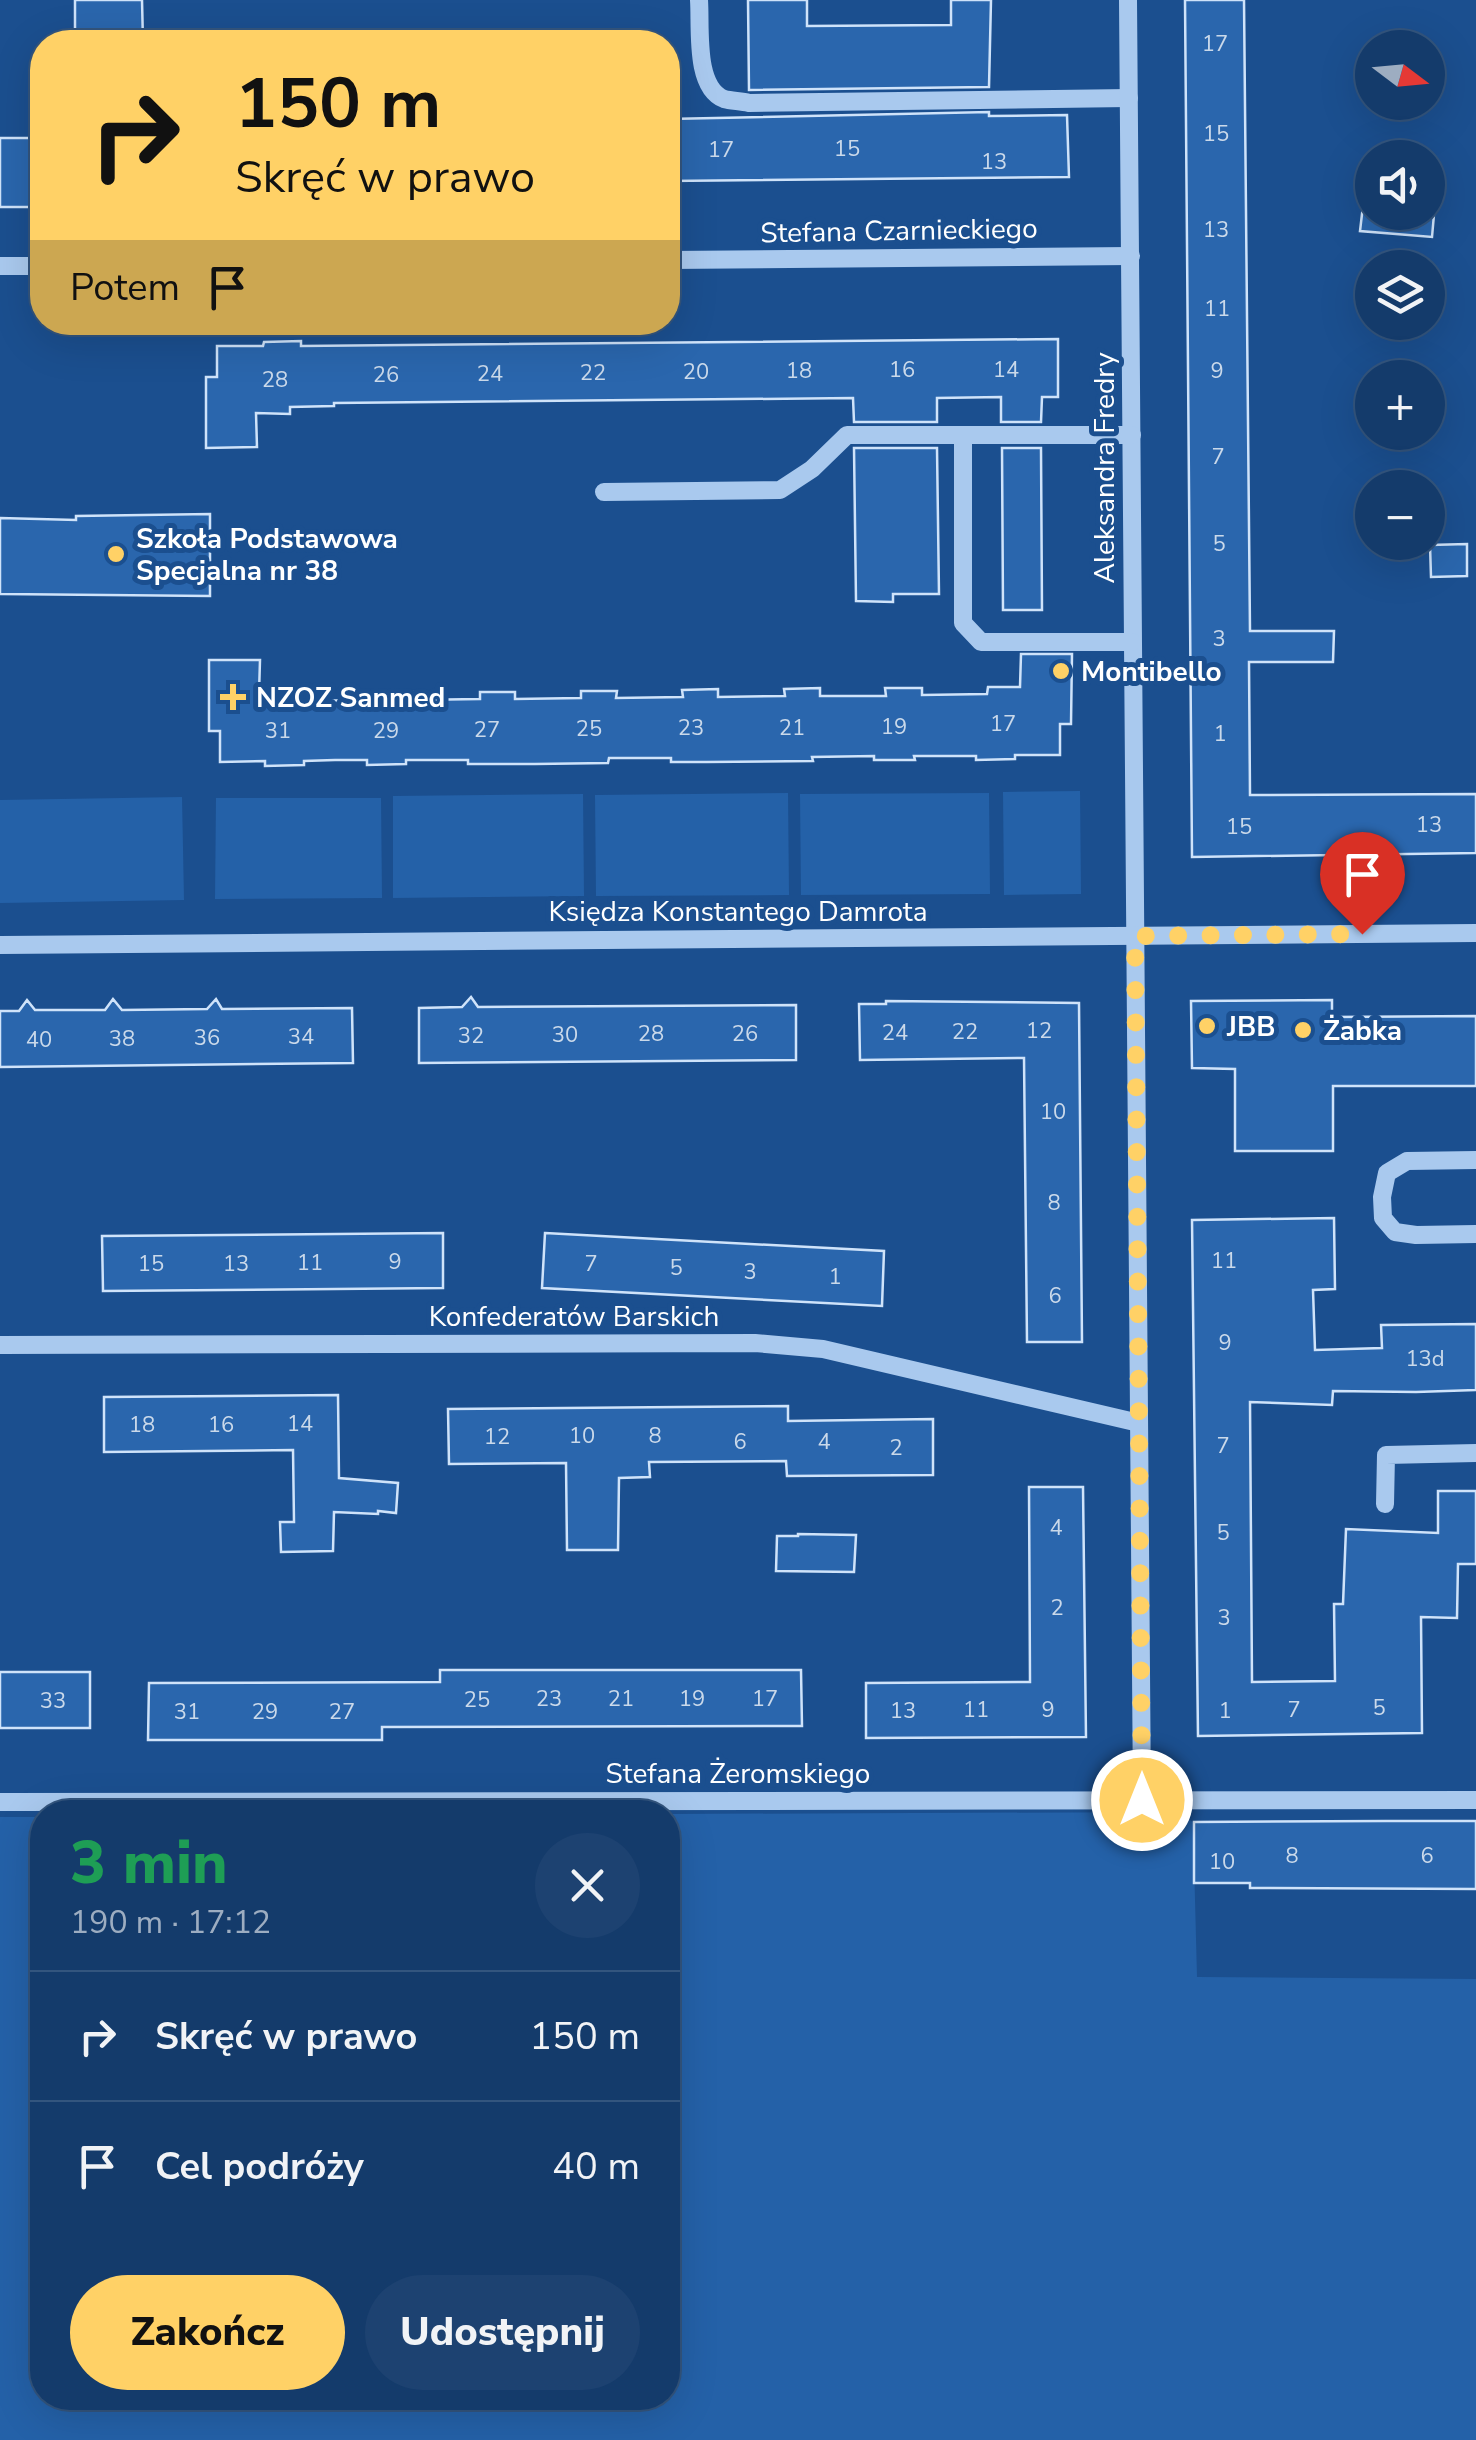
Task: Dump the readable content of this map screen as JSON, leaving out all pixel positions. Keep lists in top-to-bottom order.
{
  "streets": {
    "street": [
      "Stefana Czarnieckiego",
      "Aleksandra Fredry",
      "Księdza Konstantego Damrota",
      "Konfederatów Barskich",
      "Stefana Żeromskiego"
    ]
  },
  "crossings": [
    ["Stefana Czarnieckiego", "Aleksandra Fredry"],
    ["Aleksandra Fredry", "Księdza Konstantego Damrota"],
    ["Aleksandra Fredry", "Konfederatów Barskich"],
    ["Aleksandra Fredry", "Stefana Żeromskiego"]
  ],
  "places": {
    "other": [
      "Szkoła Podstawowa Specjalna nr 38",
      "Montibello",
      "JBB",
      "Żabka"
    ],
    "health": ["NZOZ Sanmed"]
  },
  "house_numbers": [
    "17",
    "15",
    "15",
    "17",
    "13",
    "13",
    "11",
    "16",
    "14",
    "18",
    "9",
    "20",
    "22",
    "24",
    "26",
    "28",
    "7",
    "5",
    "3",
    "17",
    "19",
    "23",
    "21",
    "25",
    "27",
    "31",
    "29",
    "1",
    "13",
    "15",
    "12",
    "22",
    "24",
    "28",
    "26",
    "30",
    "32",
    "34",
    "36",
    "38",
    "40",
    "10",
    "8",
    "11",
    "9",
    "11",
    "15",
    "13",
    "7",
    "5",
    "3",
    "1",
    "6",
    "9",
    "13d",
    "14",
    "18",
    "16",
    "10",
    "8",
    "12",
    "6",
    "4",
    "7",
    "2",
    "4",
    "5",
    "2",
    "3",
    "23",
    "21",
    "19",
    "17",
    "25",
    "33",
    "5",
    "11",
    "9",
    "7",
    "13",
    "1",
    "31",
    "29",
    "27",
    "8",
    "6",
    "10"
  ],
  "north": "right",
  "page": {
    "map_buttons": ["+", "−"],
    "turn": ["150 m", "Skręć w prawo"],
    "then": "Potem",
    "heading": ["3 min", "190 m · 17:12"],
    "list": [
      {
        "name": "Skręć w prawo",
        "value": "150 m"
      },
      {
        "name": "Cel podróży",
        "value": "40 m"
      }
    ],
    "buttons": ["Zakończ", "Udostępnij"]
  }
}
